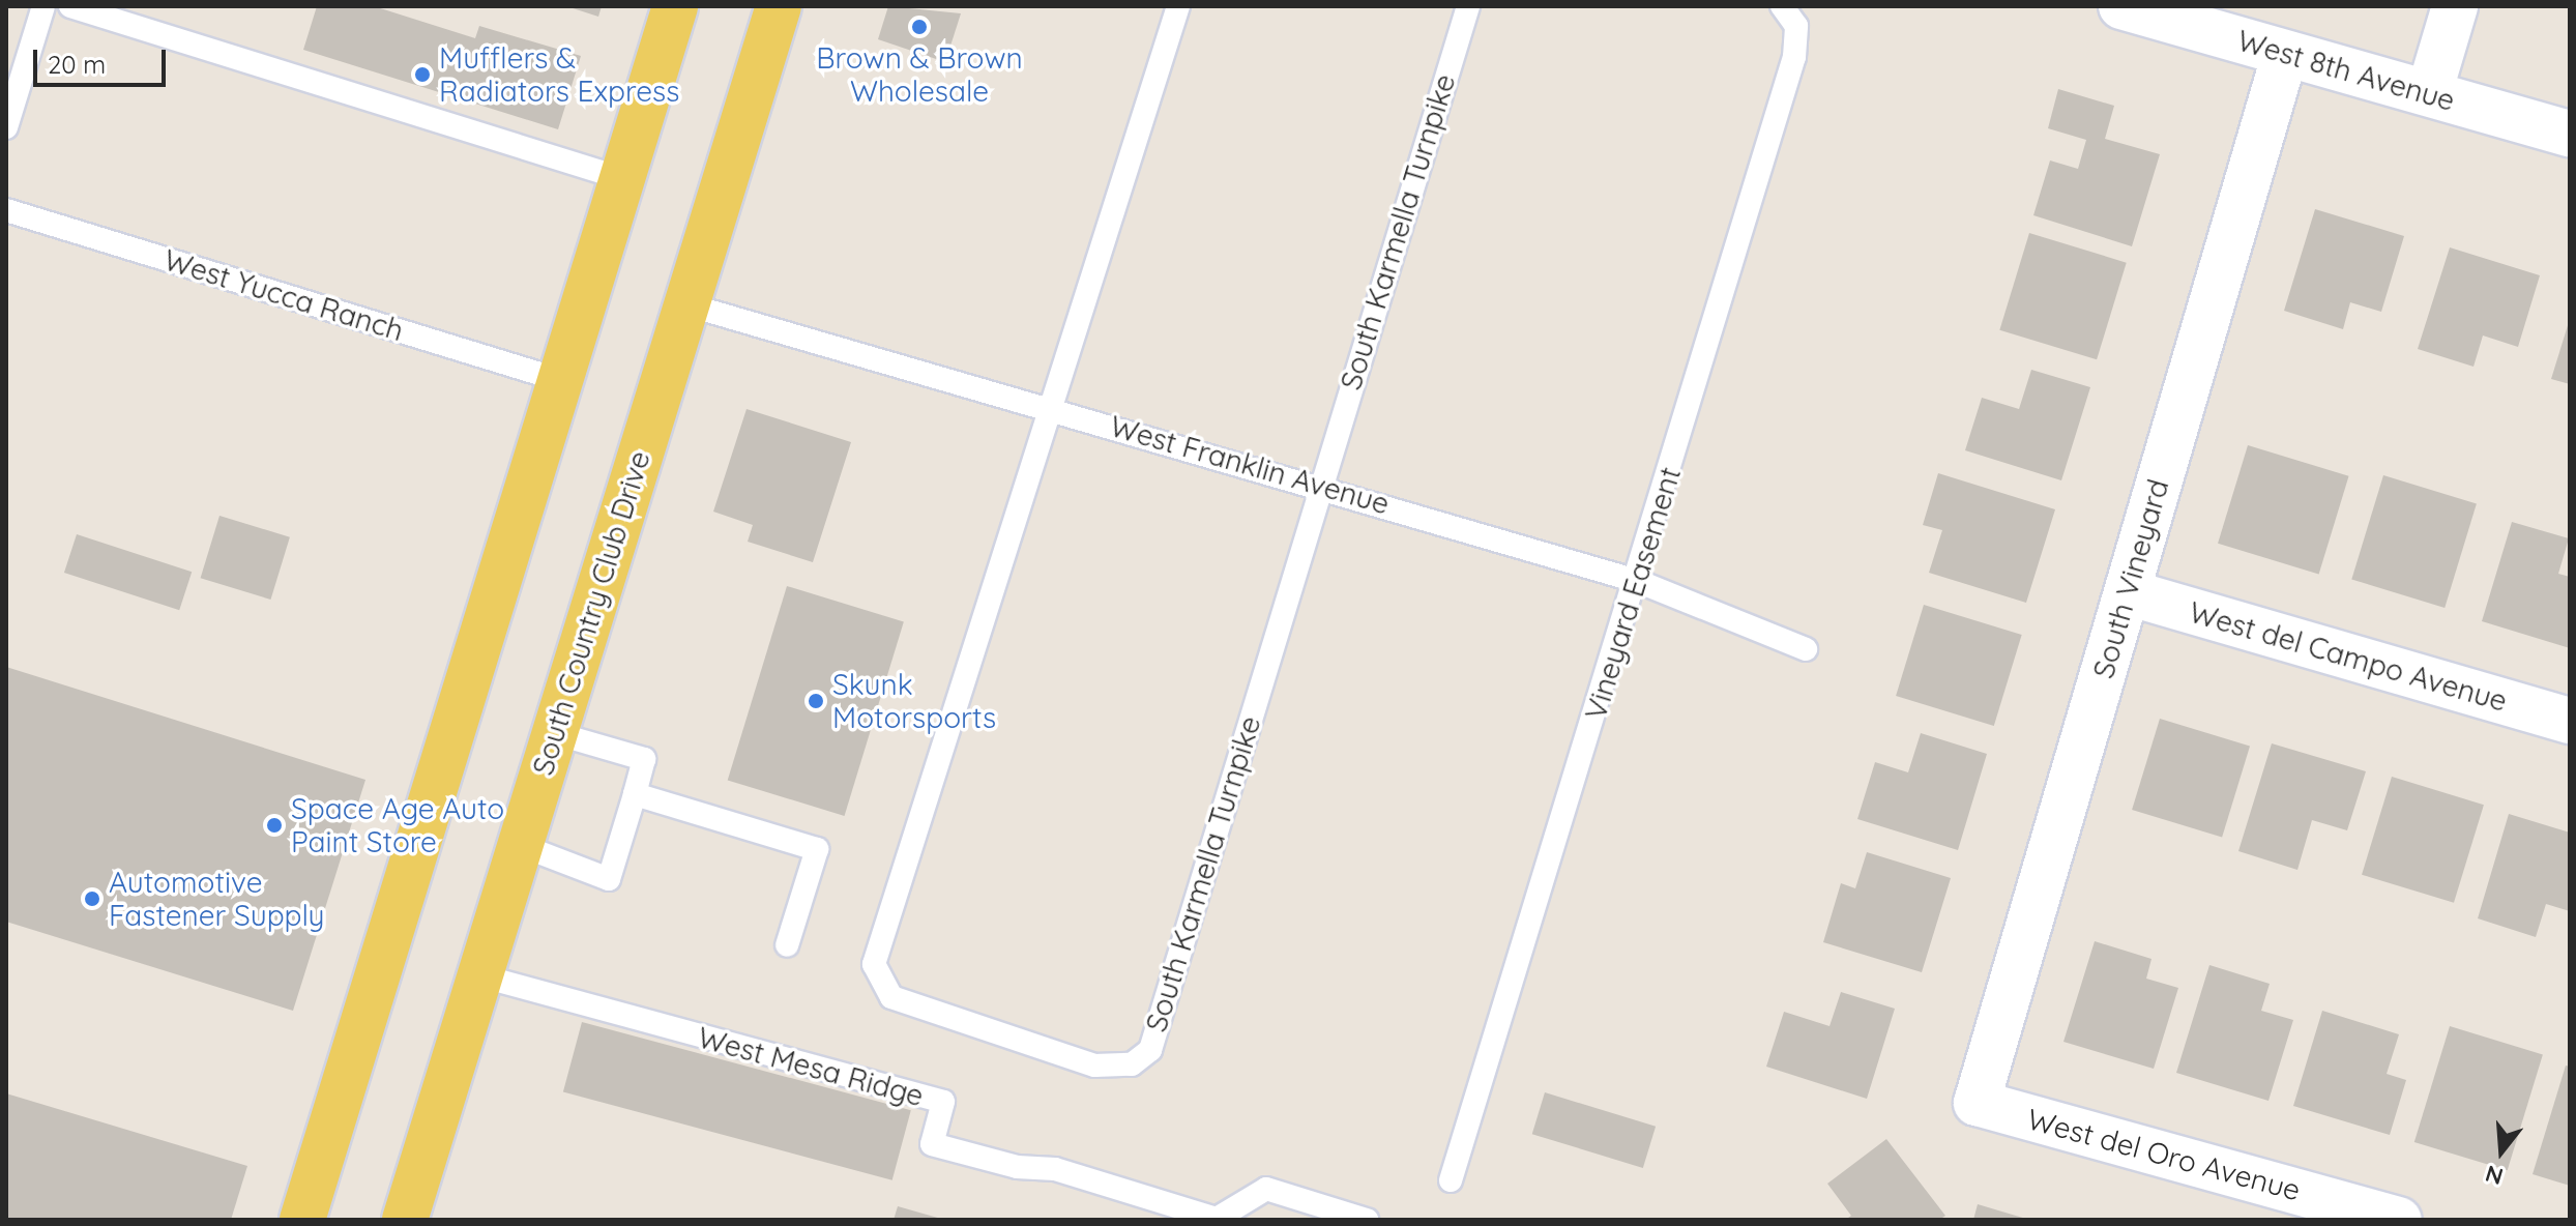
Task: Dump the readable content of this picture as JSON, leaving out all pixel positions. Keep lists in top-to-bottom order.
{
  "streets": {
    "main road": ["South Country Club Drive"],
    "street": [
      "West 8th Avenue",
      "South Vineyard",
      "West del Campo Avenue",
      "West del Oro Avenue"
    ],
    "lane": [
      "South Karmella Turnpike",
      "West Yucca Ranch",
      "West Franklin Avenue",
      "Vineyard Easement",
      "West Mesa Ridge"
    ]
  },
  "crossings": [
    ["West 8th Avenue", "South Vineyard"],
    ["South Karmella Turnpike", "West Franklin Avenue"],
    ["West Franklin Avenue", "Vineyard Easement"],
    ["West Franklin Avenue", "South Country Club Drive"],
    ["South Vineyard", "West del Campo Avenue"],
    ["South Vineyard", "West del Oro Avenue"],
    ["South Country Club Drive", "West Mesa Ridge"]
  ],
  "places": [
    "Brown & Brown Wholesale",
    "Mufflers & Radiators Express",
    "Skunk Motorsports",
    "Space Age Auto Paint Store",
    "Automotive Fastener Supply"
  ],
  "scale_bar": "20 m",
  "north": "bottom"
}
